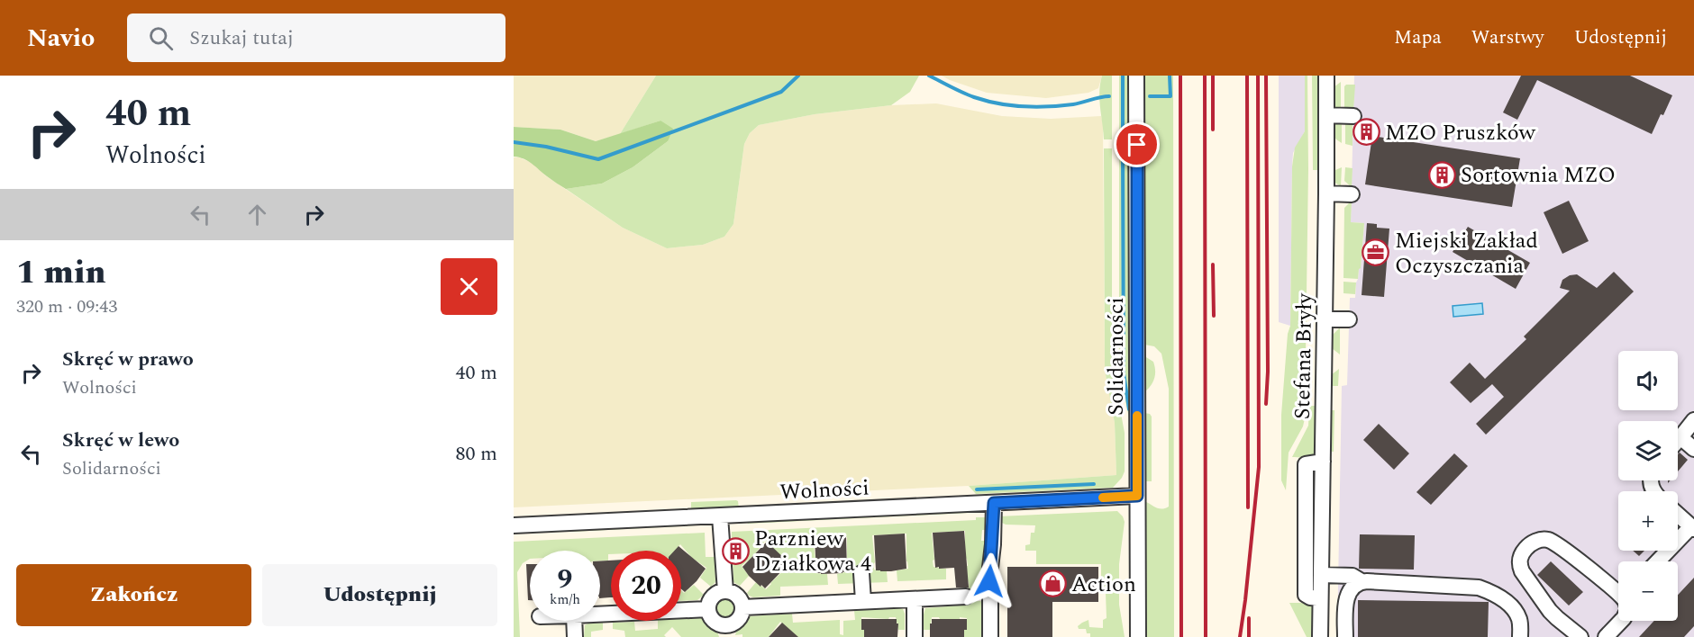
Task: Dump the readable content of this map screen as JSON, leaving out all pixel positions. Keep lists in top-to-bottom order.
{
  "streets": {
    "street": ["Solidarności", "Stefana Bryły", "Wolności"]
  },
  "crossings": [
    ["Solidarności", "Wolności"]
  ],
  "places": {
    "building": ["MZO Pruszków", "Sortownia MZO", "Parzniew Działkowa 4"],
    "office": ["Miejski Zakład Oczyszczania"],
    "shop": ["Action"]
  },
  "page": {
    "header": "Navio",
    "search": "Szukaj tutaj",
    "nav": ["Mapa", "Warstwy", "Udostępnij"],
    "turn": ["40 m", "Wolności"],
    "heading": ["1 min", "320 m · 09:43"],
    "list": [
      {
        "name": "Skręć w prawo",
        "note": "Wolności",
        "value": "40 m"
      },
      {
        "name": "Skręć w lewo",
        "note": "Solidarności",
        "value": "80 m"
      }
    ],
    "map_buttons": ["+", "−"],
    "speed": "9 km/h",
    "limit": "20",
    "buttons": ["Zakończ", "Udostępnij"]
  }
}
